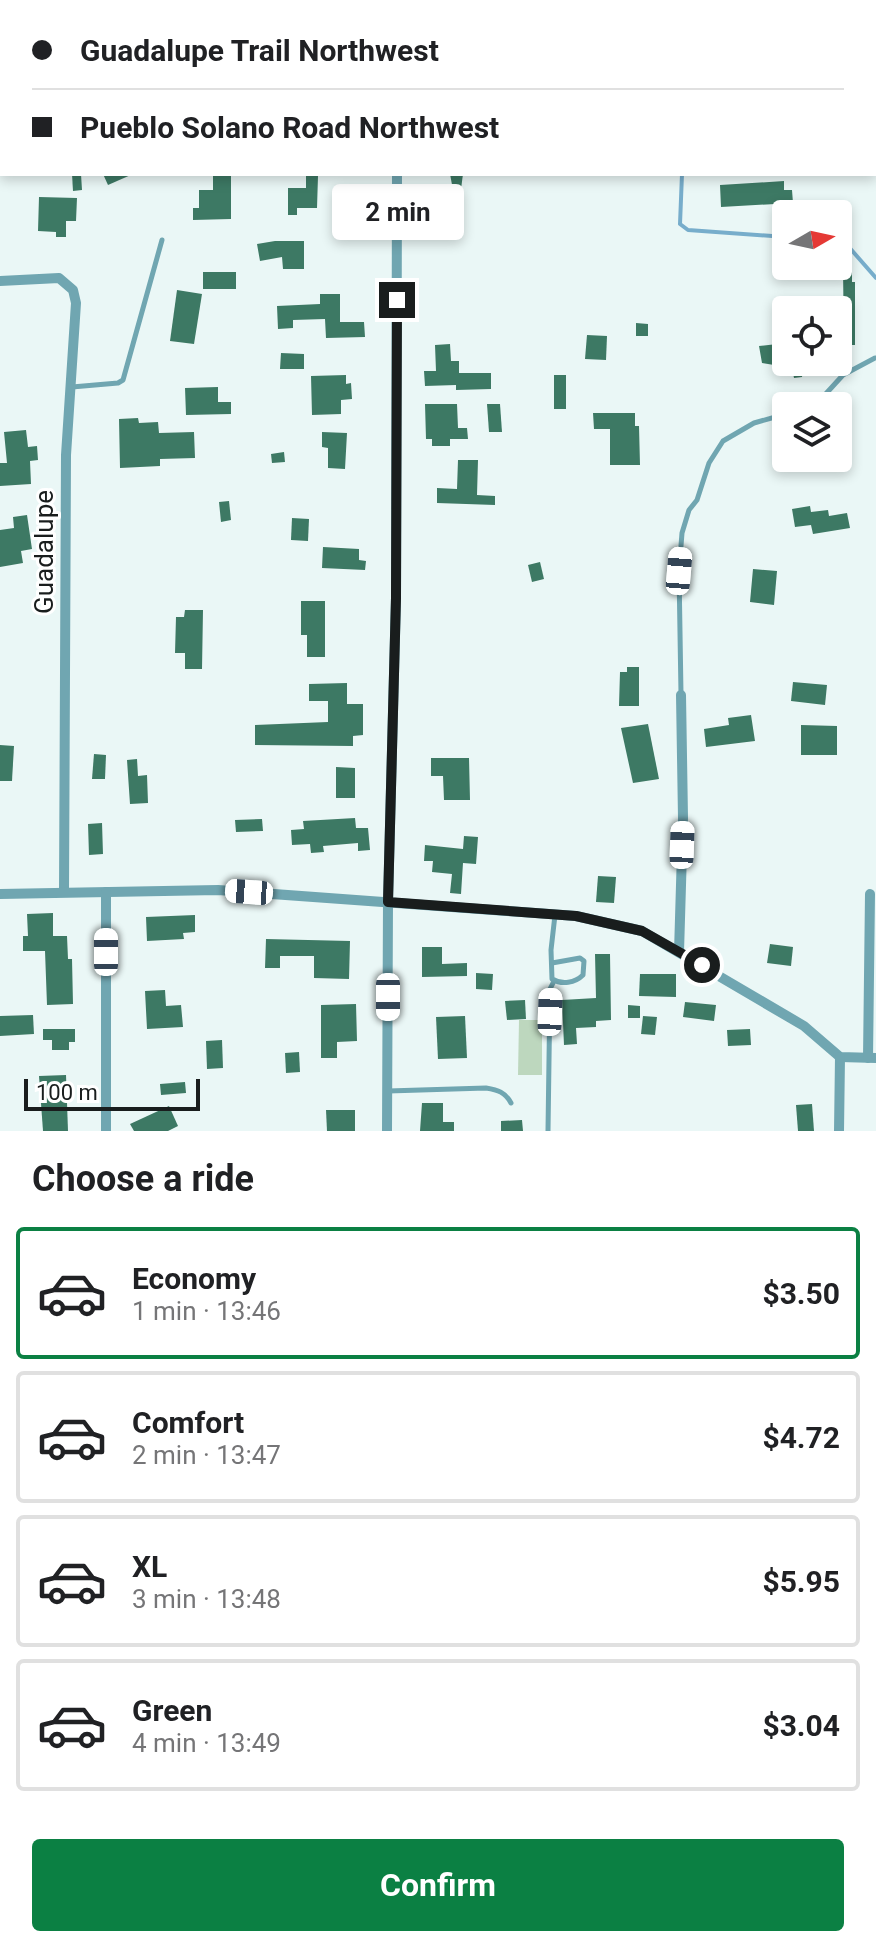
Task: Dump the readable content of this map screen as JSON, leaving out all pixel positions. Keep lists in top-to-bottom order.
{
  "streets": {
    "street": ["Guadalupe"]
  },
  "scale_bar": "100 m",
  "north": "right",
  "page": {
    "banner": ["Guadalupe Trail Northwest", "Pueblo Solano Road Northwest"],
    "bubble": "2 min",
    "scale": "100 m",
    "heading": "Choose a ride",
    "list": [
      {
        "name": "Economy",
        "note": "1 min · 13:46",
        "value": "$3.50"
      },
      {
        "name": "Comfort",
        "note": "2 min · 13:47",
        "value": "$4.72"
      },
      {
        "name": "XL",
        "note": "3 min · 13:48",
        "value": "$5.95"
      },
      {
        "name": "Green",
        "note": "4 min · 13:49",
        "value": "$3.04"
      }
    ],
    "buttons": "Confirm"
  }
}
